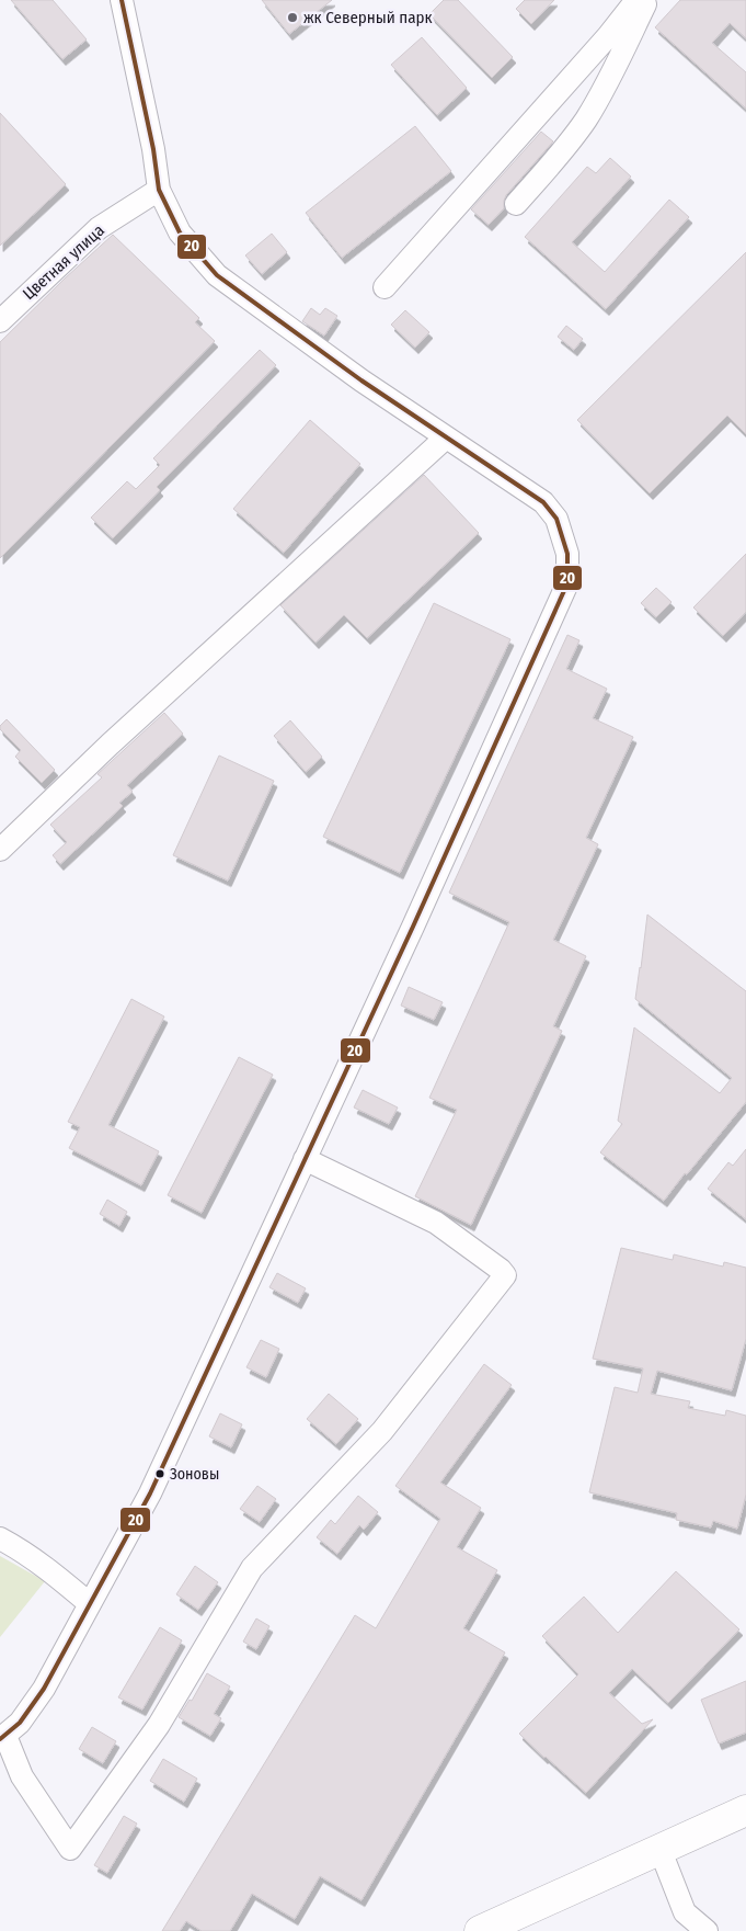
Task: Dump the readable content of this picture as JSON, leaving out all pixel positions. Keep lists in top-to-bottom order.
{
  "streets": {
    "street": ["Цветная улица"]
  },
  "places": ["жк Северный парк", "Зоновы"],
  "lines": ["transit line 20"]
}
